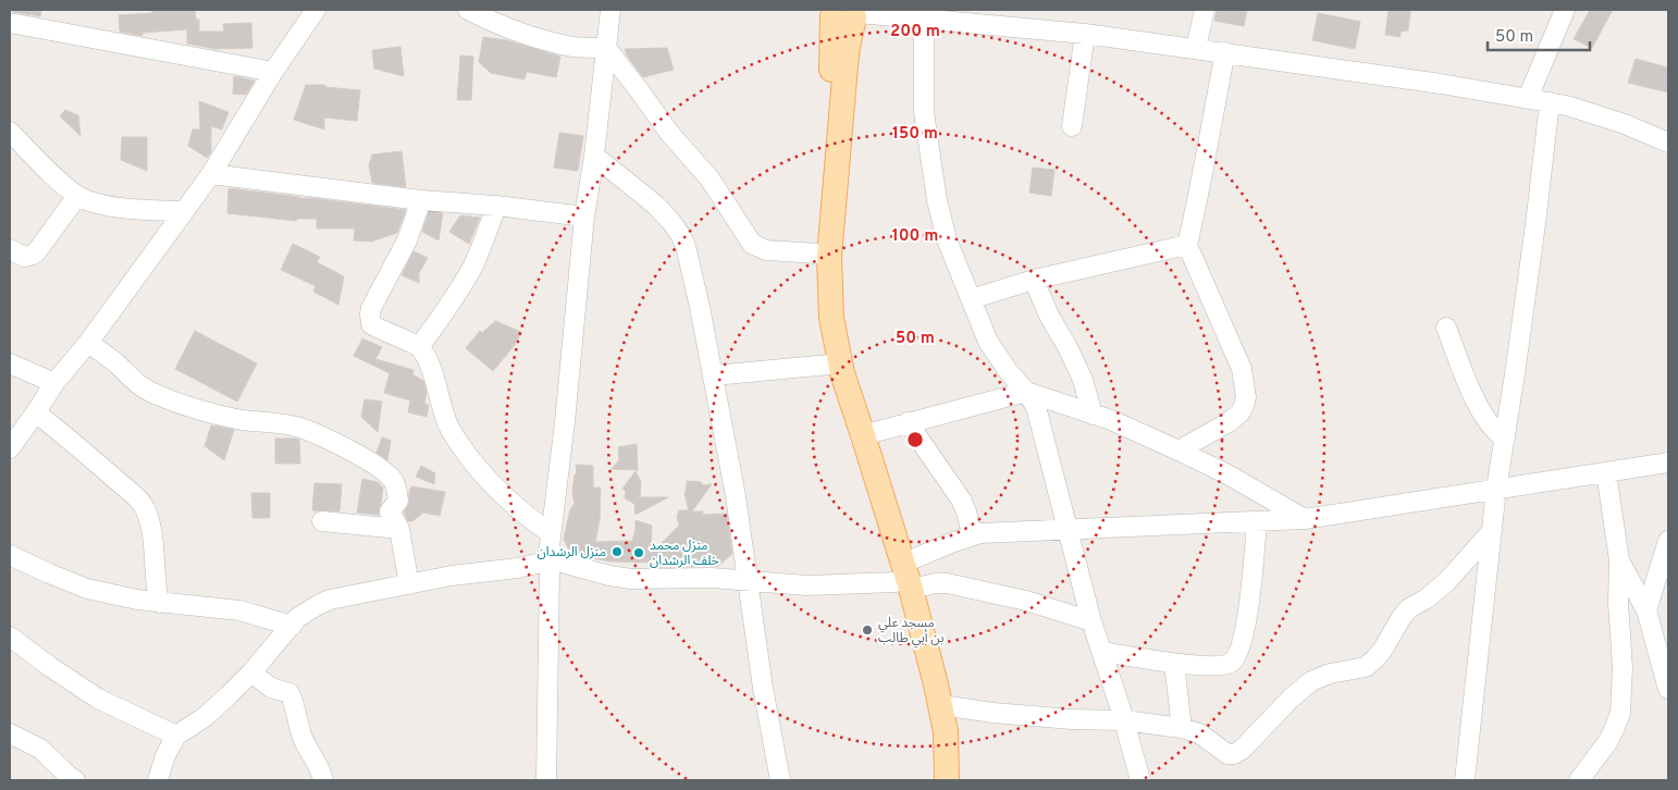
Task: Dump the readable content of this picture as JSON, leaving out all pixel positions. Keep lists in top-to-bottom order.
{
  "places": ["منزل الرشدان", "منزل محمد خلف الرشدان", "مسجد علي بن أبي طالب"],
  "scale_bar": "50 m",
  "rings": [
    "200 m",
    "150 m",
    "100 m",
    "50 m"
  ]
}
